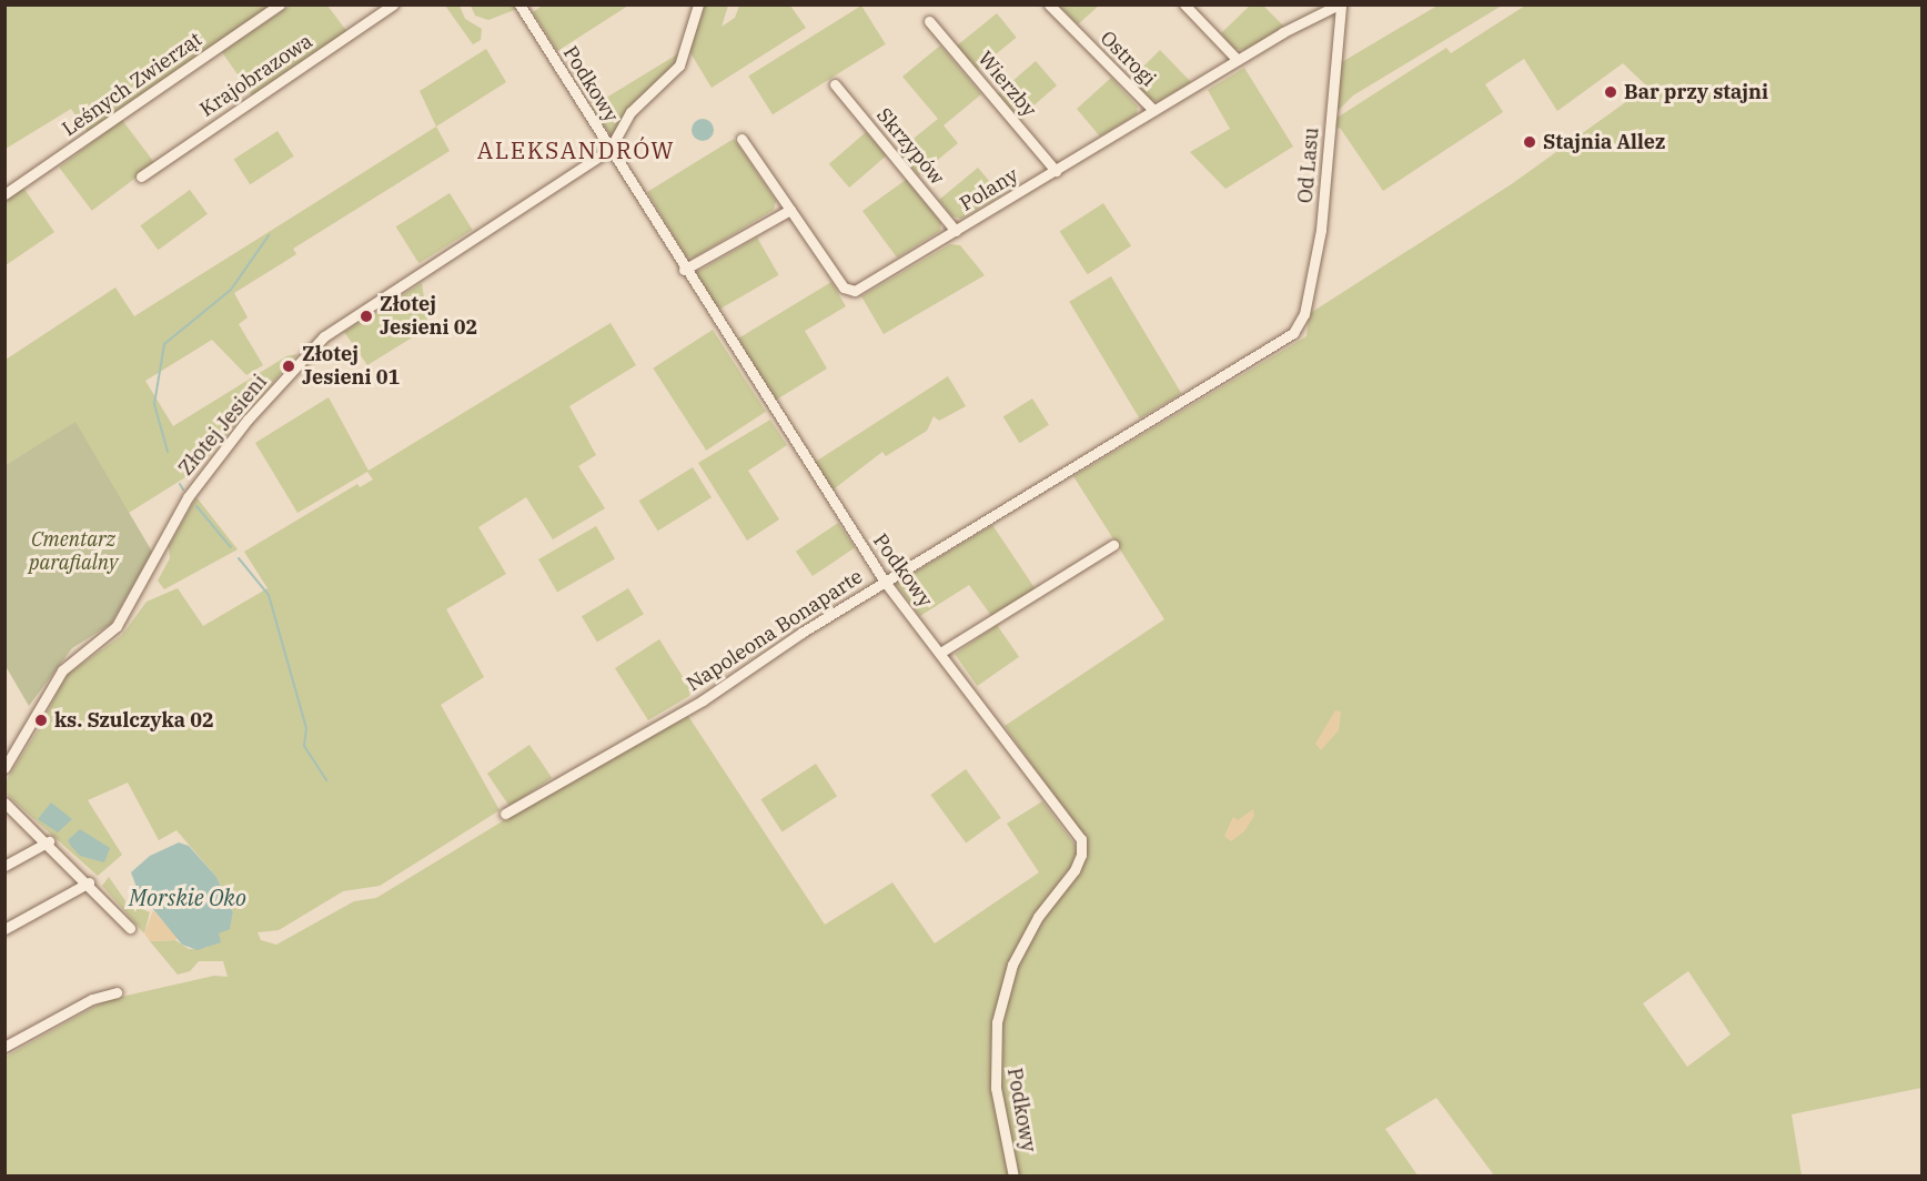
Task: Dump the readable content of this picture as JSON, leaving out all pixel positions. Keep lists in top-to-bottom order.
{
  "streets": {
    "street": [
      "Ostrogi",
      "Krajobrazowa",
      "Leśnych Zwierząt",
      "Podkowy",
      "Wierzby",
      "Skrzypów",
      "Od Lasu",
      "Polany",
      "Złotej Jesieni",
      "Napoleona Bonaparte"
    ]
  },
  "crossings": [
    ["Ostrogi", "Polany"],
    ["Podkowy", "Złotej Jesieni"],
    ["Podkowy", "Napoleona Bonaparte"],
    ["Wierzby", "Polany"],
    ["Skrzypów", "Polany"],
    ["Od Lasu", "Polany"],
    ["Od Lasu", "Napoleona Bonaparte"]
  ],
  "districts": ["ALEKSANDRÓW"],
  "water": ["Morskie Oko"],
  "parks": ["Cmentarz parafialny"],
  "places": [
    "Bar przy stajni",
    "Stajnia Allez",
    "Złotej Jesieni 02",
    "Złotej Jesieni 01",
    "ks. Szulczyka 02"
  ]
}
